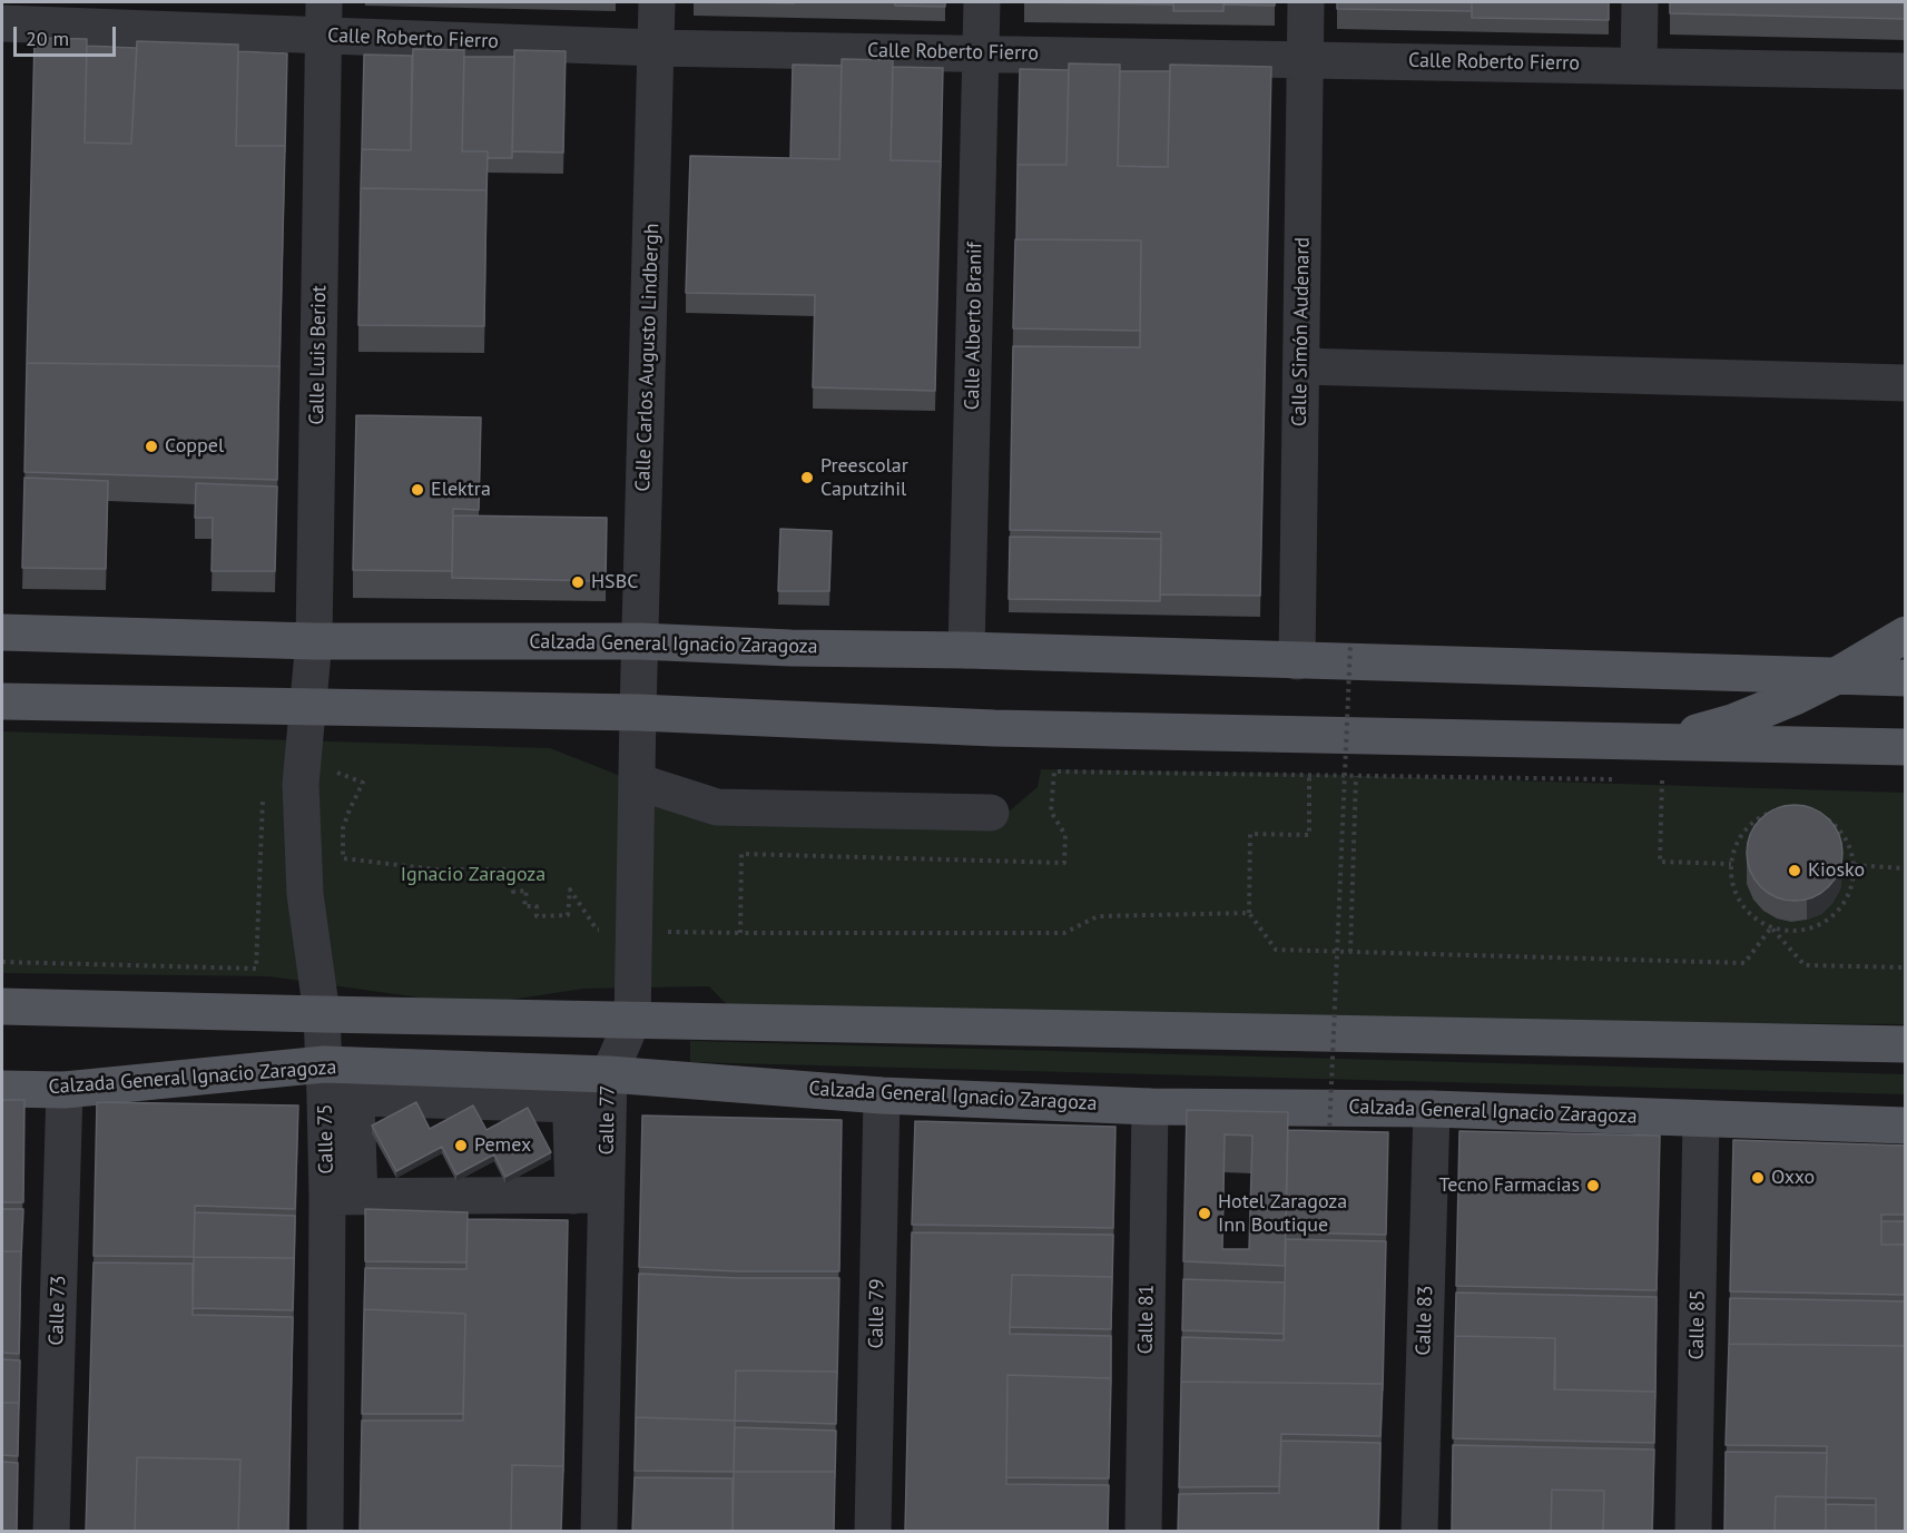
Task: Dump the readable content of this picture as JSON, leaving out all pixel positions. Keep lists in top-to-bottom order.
{
  "streets": {
    "main road": ["Calzada General Ignacio Zaragoza"],
    "street": [
      "Calle Roberto Fierro",
      "Calle Alberto Branif",
      "Calle Simón Audenard",
      "Calle Luis Beriot",
      "Calle Carlos Augusto Lindbergh",
      "Calle 77",
      "Calle 75",
      "Calle 73",
      "Calle 79",
      "Calle 81",
      "Calle 83",
      "Calle 85"
    ]
  },
  "crossings": [
    ["Calle Roberto Fierro", "Calle Alberto Branif"],
    ["Calle Roberto Fierro", "Calle Simón Audenard"],
    ["Calle Roberto Fierro", "Calle Luis Beriot"],
    ["Calle Roberto Fierro", "Calle Carlos Augusto Lindbergh"],
    ["Calle Alberto Branif", "Calzada General Ignacio Zaragoza"],
    ["Calle Simón Audenard", "Calzada General Ignacio Zaragoza"],
    ["Calle Luis Beriot", "Calzada General Ignacio Zaragoza"],
    ["Calle Luis Beriot", "Calle 75"],
    ["Calle Carlos Augusto Lindbergh", "Calzada General Ignacio Zaragoza"],
    ["Calle Carlos Augusto Lindbergh", "Calle 77"],
    ["Calzada General Ignacio Zaragoza", "Calle 77"],
    ["Calzada General Ignacio Zaragoza", "Calle 75"],
    ["Calzada General Ignacio Zaragoza", "Calle 73"],
    ["Calzada General Ignacio Zaragoza", "Calle 79"],
    ["Calzada General Ignacio Zaragoza", "Calle 81"],
    ["Calzada General Ignacio Zaragoza", "Calle 83"],
    ["Calzada General Ignacio Zaragoza", "Calle 85"]
  ],
  "parks": ["Ignacio Zaragoza"],
  "places": [
    "Coppel",
    "Preescolar Caputzihil",
    "Elektra",
    "HSBC",
    "Kiosko",
    "Pemex",
    "Oxxo",
    "Tecno Farmacias",
    "Hotel Zaragoza Inn Boutique"
  ],
  "scale_bar": "20 m"
}
